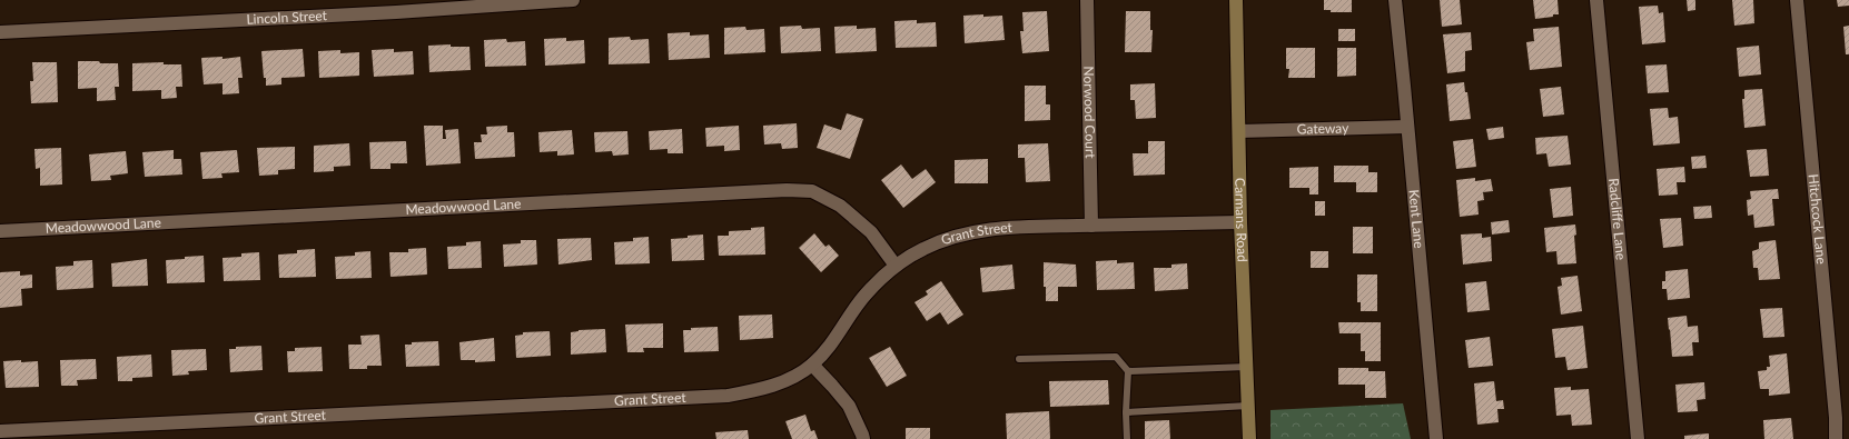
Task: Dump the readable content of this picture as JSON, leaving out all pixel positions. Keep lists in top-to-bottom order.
{
  "streets": {
    "street": [
      "Lincoln Street",
      "Norwood Court",
      "Gateway",
      "Meadowwood Lane",
      "Kent Lane",
      "Hitchcock Lane",
      "Carmans Road",
      "Radcliffe Lane",
      "Grant Street"
    ]
  },
  "crossings": [
    ["Norwood Court", "Grant Street"],
    ["Gateway", "Kent Lane"],
    ["Gateway", "Carmans Road"],
    ["Meadowwood Lane", "Grant Street"],
    ["Carmans Road", "Grant Street"]
  ]
}
